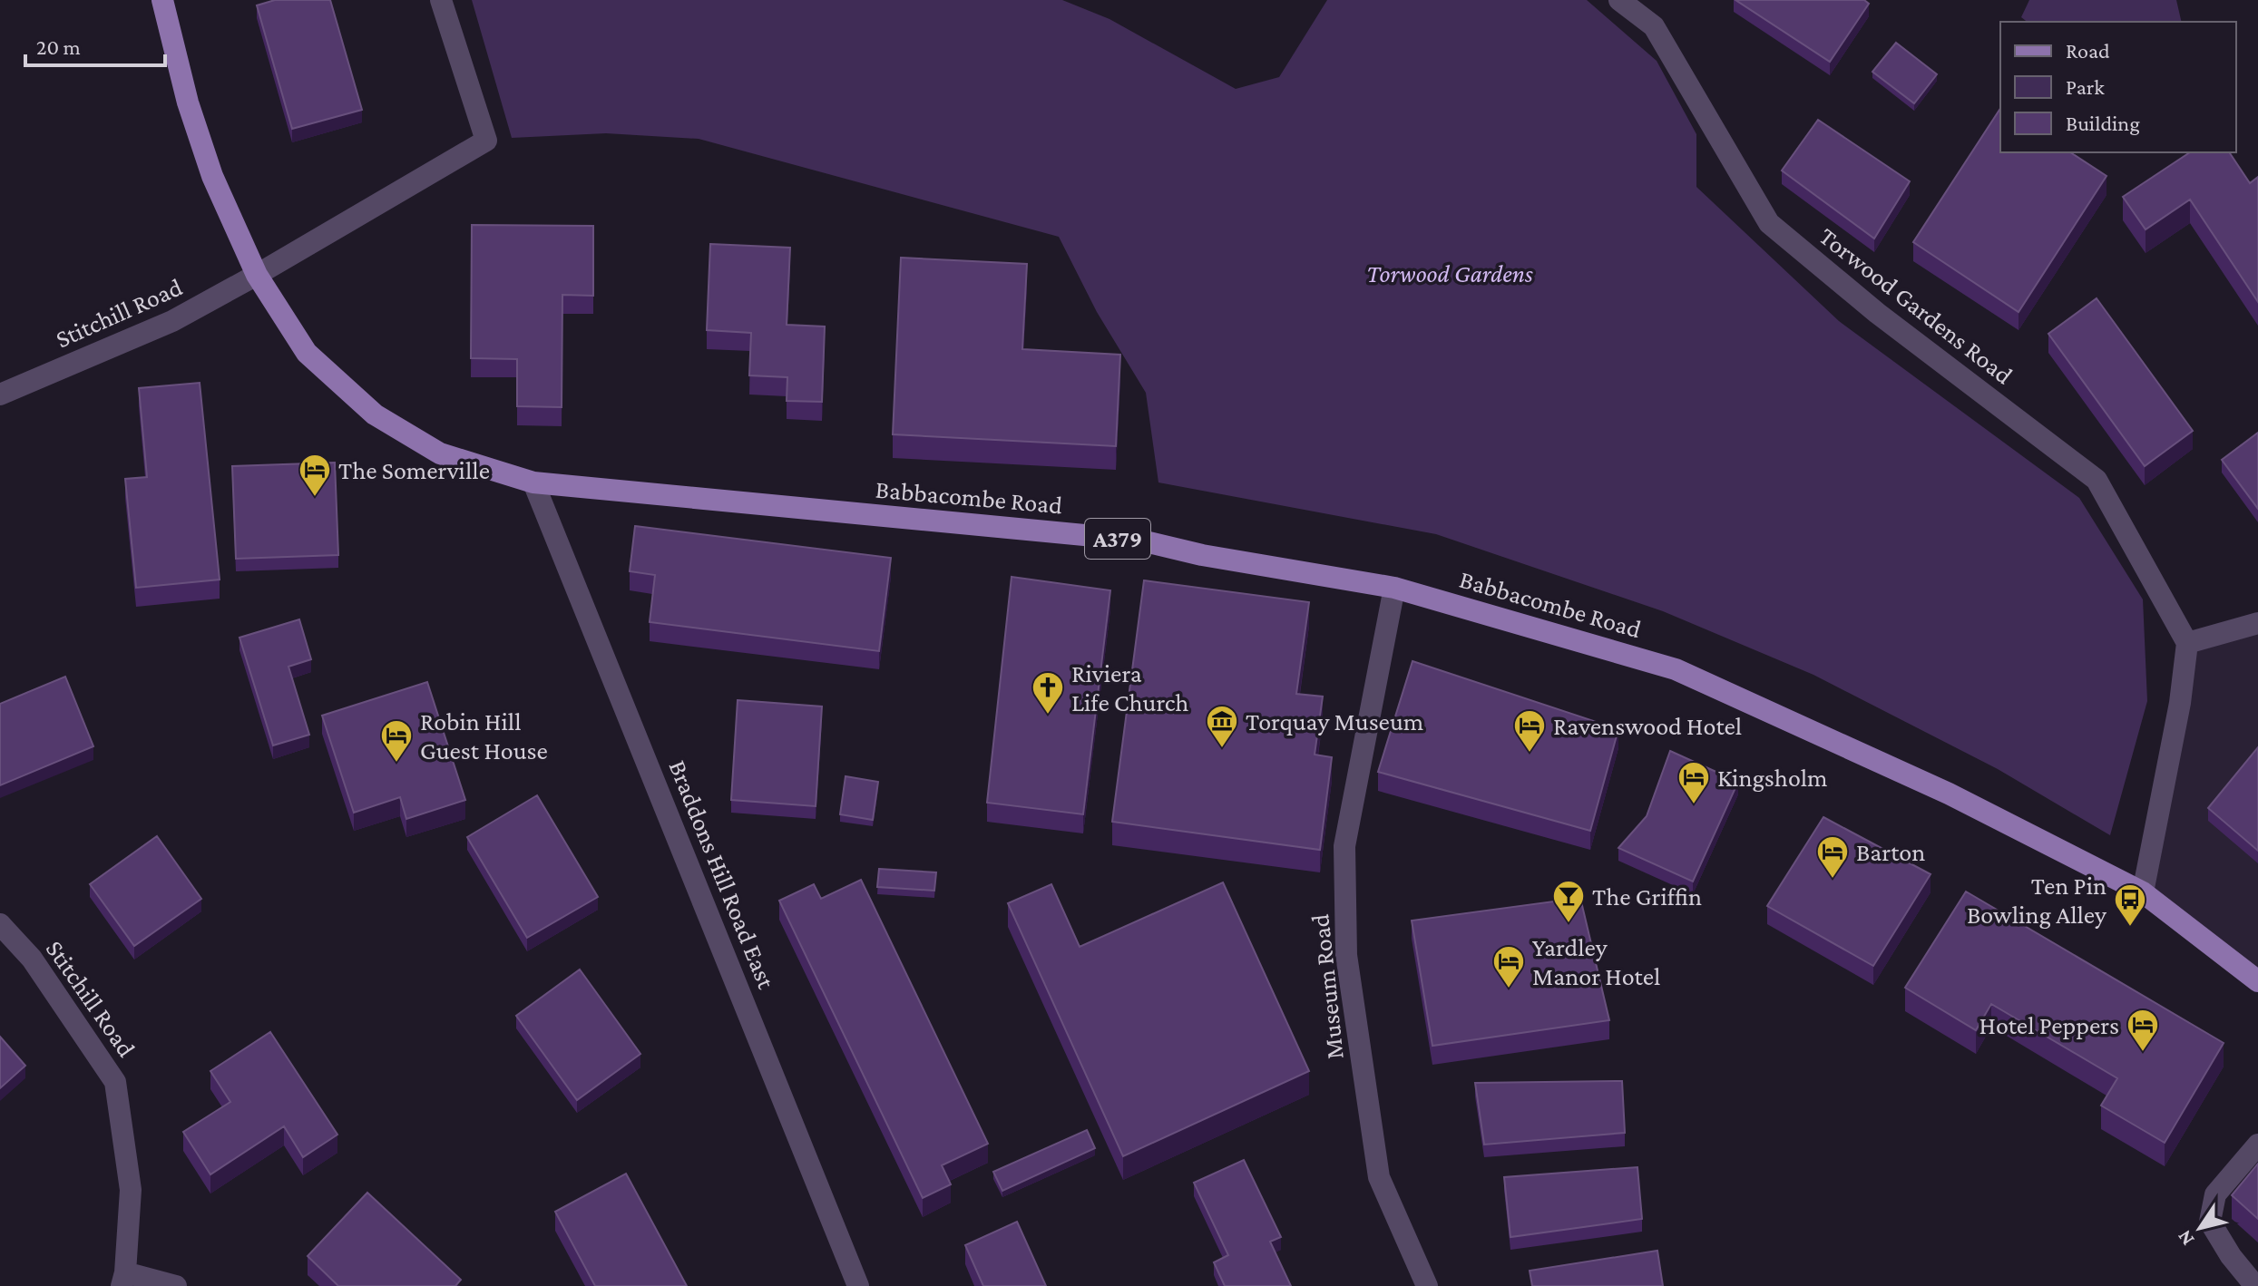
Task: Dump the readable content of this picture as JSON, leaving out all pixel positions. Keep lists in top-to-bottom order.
{
  "streets": {
    "main road": ["Babbacombe Road", "A379"],
    "street": [
      "Torwood Gardens Road",
      "Stitchill Road",
      "Braddons Hill Road East",
      "Museum Road"
    ]
  },
  "crossings": [
    ["Stitchill Road", "Babbacombe Road"],
    ["Babbacombe Road", "Braddons Hill Road East"],
    ["Babbacombe Road", "Museum Road"]
  ],
  "parks": ["Torwood Gardens"],
  "places": {
    "hotel": [
      "The Somerville",
      "Ravenswood Hotel",
      "Robin Hill Guest House",
      "Kingsholm",
      "Barton",
      "Yardley Manor Hotel",
      "Hotel Peppers"
    ],
    "church": ["Riviera Life Church"],
    "museum": ["Torquay Museum"],
    "bar": ["The Griffin"],
    "bus stop": ["Ten Pin Bowling Alley"]
  },
  "legend": ["Road", "Park", "Building"],
  "scale_bar": "20 m",
  "north": "bottom left"
}
